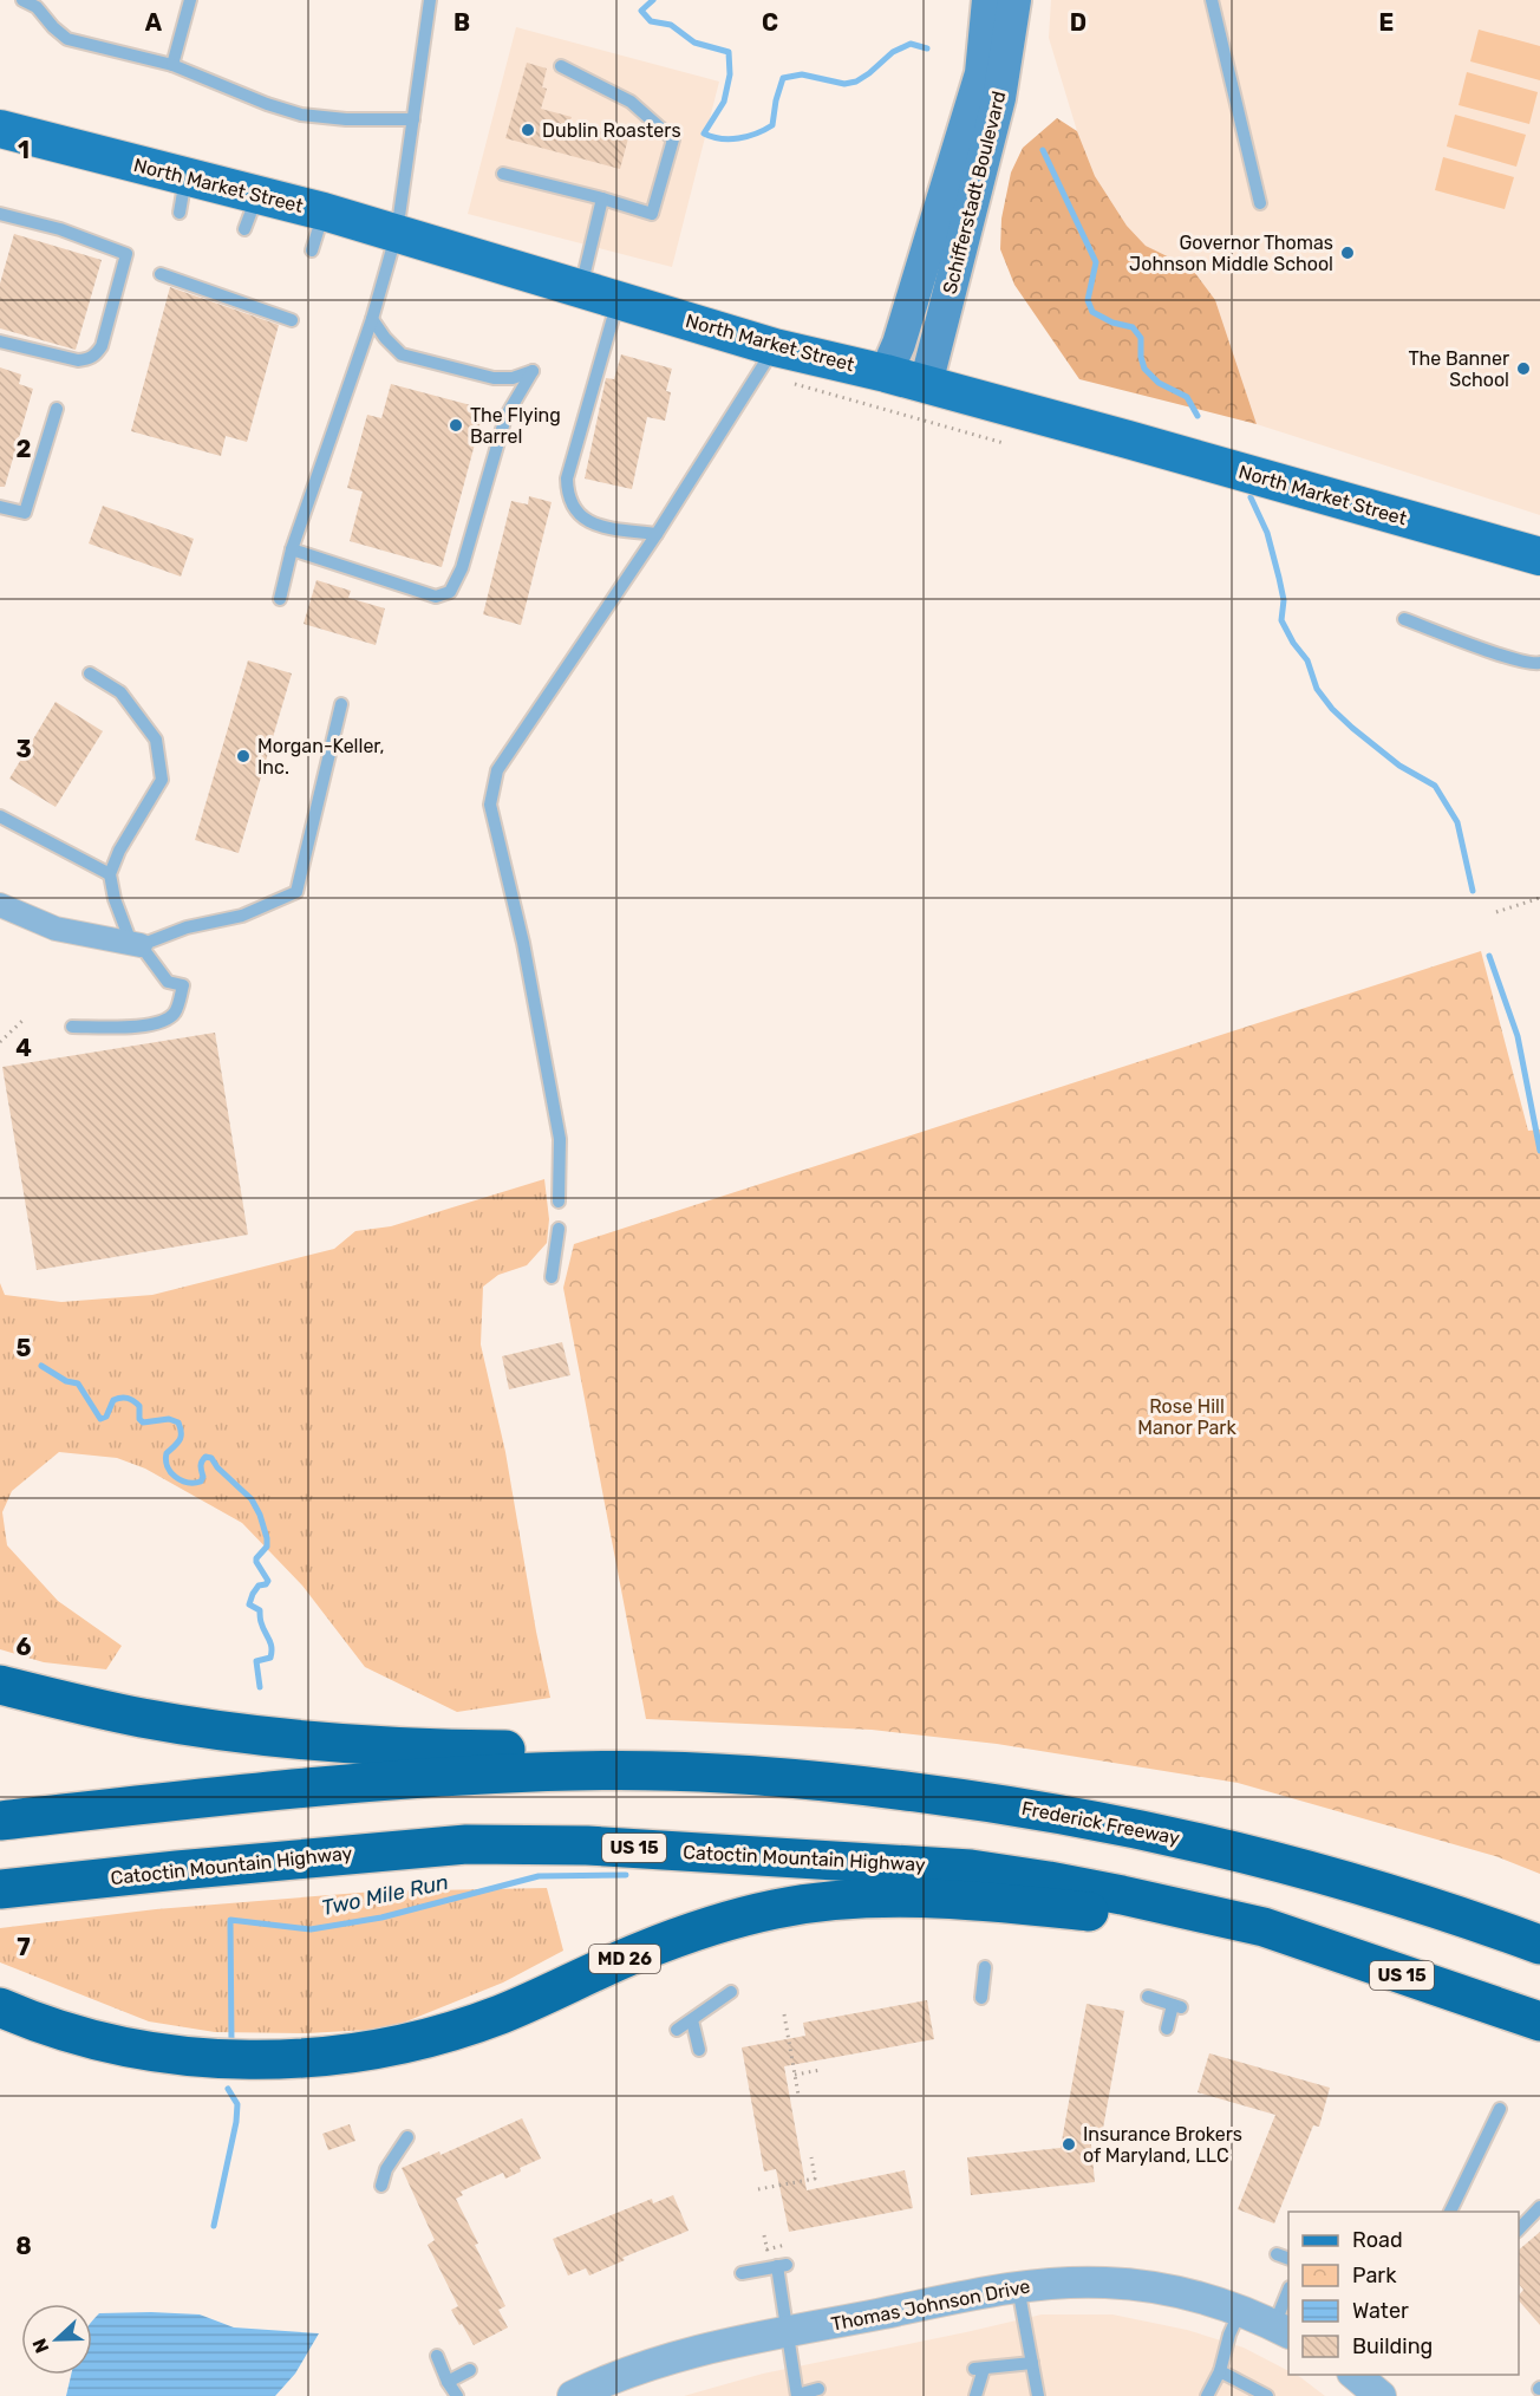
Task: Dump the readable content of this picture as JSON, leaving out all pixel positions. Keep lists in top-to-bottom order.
{
  "streets": {
    "highway": [
      "Frederick Freeway",
      "US 15",
      "Catoctin Mountain Highway",
      "MD 26"
    ],
    "main road": ["North Market Street", "Schifferstadt Boulevard"],
    "street": ["Thomas Johnson Drive"]
  },
  "crossings": [
    ["North Market Street", "Schifferstadt Boulevard"],
    ["US 15", "Catoctin Mountain Highway"],
    ["US 15", "MD 26"],
    ["Catoctin Mountain Highway", "MD 26"]
  ],
  "water": ["Two Mile Run"],
  "parks": ["Rose Hill Manor Park"],
  "places": [
    "Dublin Roasters",
    "Governor Thomas Johnson Middle School",
    "The Banner School",
    "The Flying Barrel",
    "Morgan-Keller, Inc.",
    "Insurance Brokers of Maryland, LLC"
  ],
  "legend": [
    "Road",
    "Park",
    "Water",
    "Building"
  ],
  "north": "left",
  "grid": {
    "columns": [
      "A",
      "B",
      "C",
      "D",
      "E"
    ],
    "rows": [
      "1",
      "2",
      "3",
      "4",
      "5",
      "6",
      "7",
      "8"
    ]
  }
}
